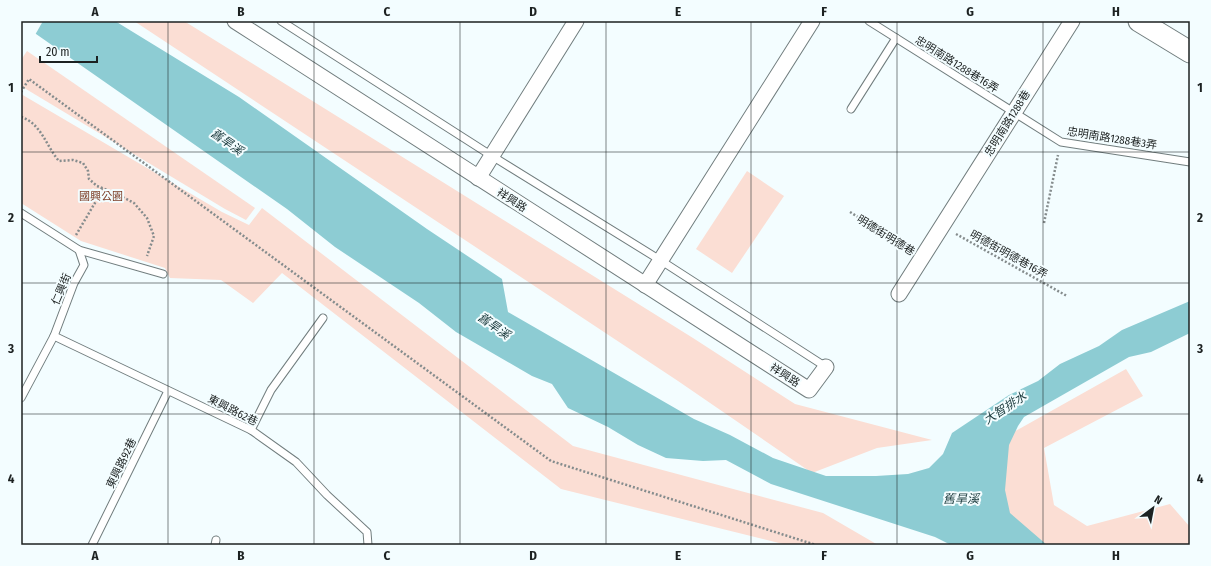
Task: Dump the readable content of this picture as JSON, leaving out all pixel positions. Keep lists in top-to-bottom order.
{
  "streets": {
    "street": ["忠明南路1288巷", "祥興路", "明德街明德巷"],
    "lane": [
      "忠明南路1288巷16弄",
      "忠明南路1288巷3弄",
      "仁興街",
      "東興路62巷",
      "東興路92巷"
    ],
    "path": ["明德街明德巷16弄"]
  },
  "crossings": [
    ["忠明南路1288巷16弄", "忠明南路1288巷"],
    ["忠明南路1288巷16弄", "忠明南路1288巷3弄"],
    ["忠明南路1288巷", "忠明南路1288巷3弄"],
    ["忠明南路1288巷", "明德街明德巷"],
    ["忠明南路1288巷", "明德街明德巷16弄"],
    ["明德街明德巷", "明德街明德巷16弄"],
    ["仁興街", "東興路62巷"],
    ["東興路62巷", "東興路92巷"]
  ],
  "water": ["舊旱溪", "大智排水"],
  "parks": ["國興公園"],
  "scale_bar": "20 m",
  "north": "top right",
  "grid": {
    "columns": [
      "A",
      "B",
      "C",
      "D",
      "E",
      "F",
      "G",
      "H"
    ],
    "rows": [
      "1",
      "2",
      "3",
      "4"
    ]
  }
}
